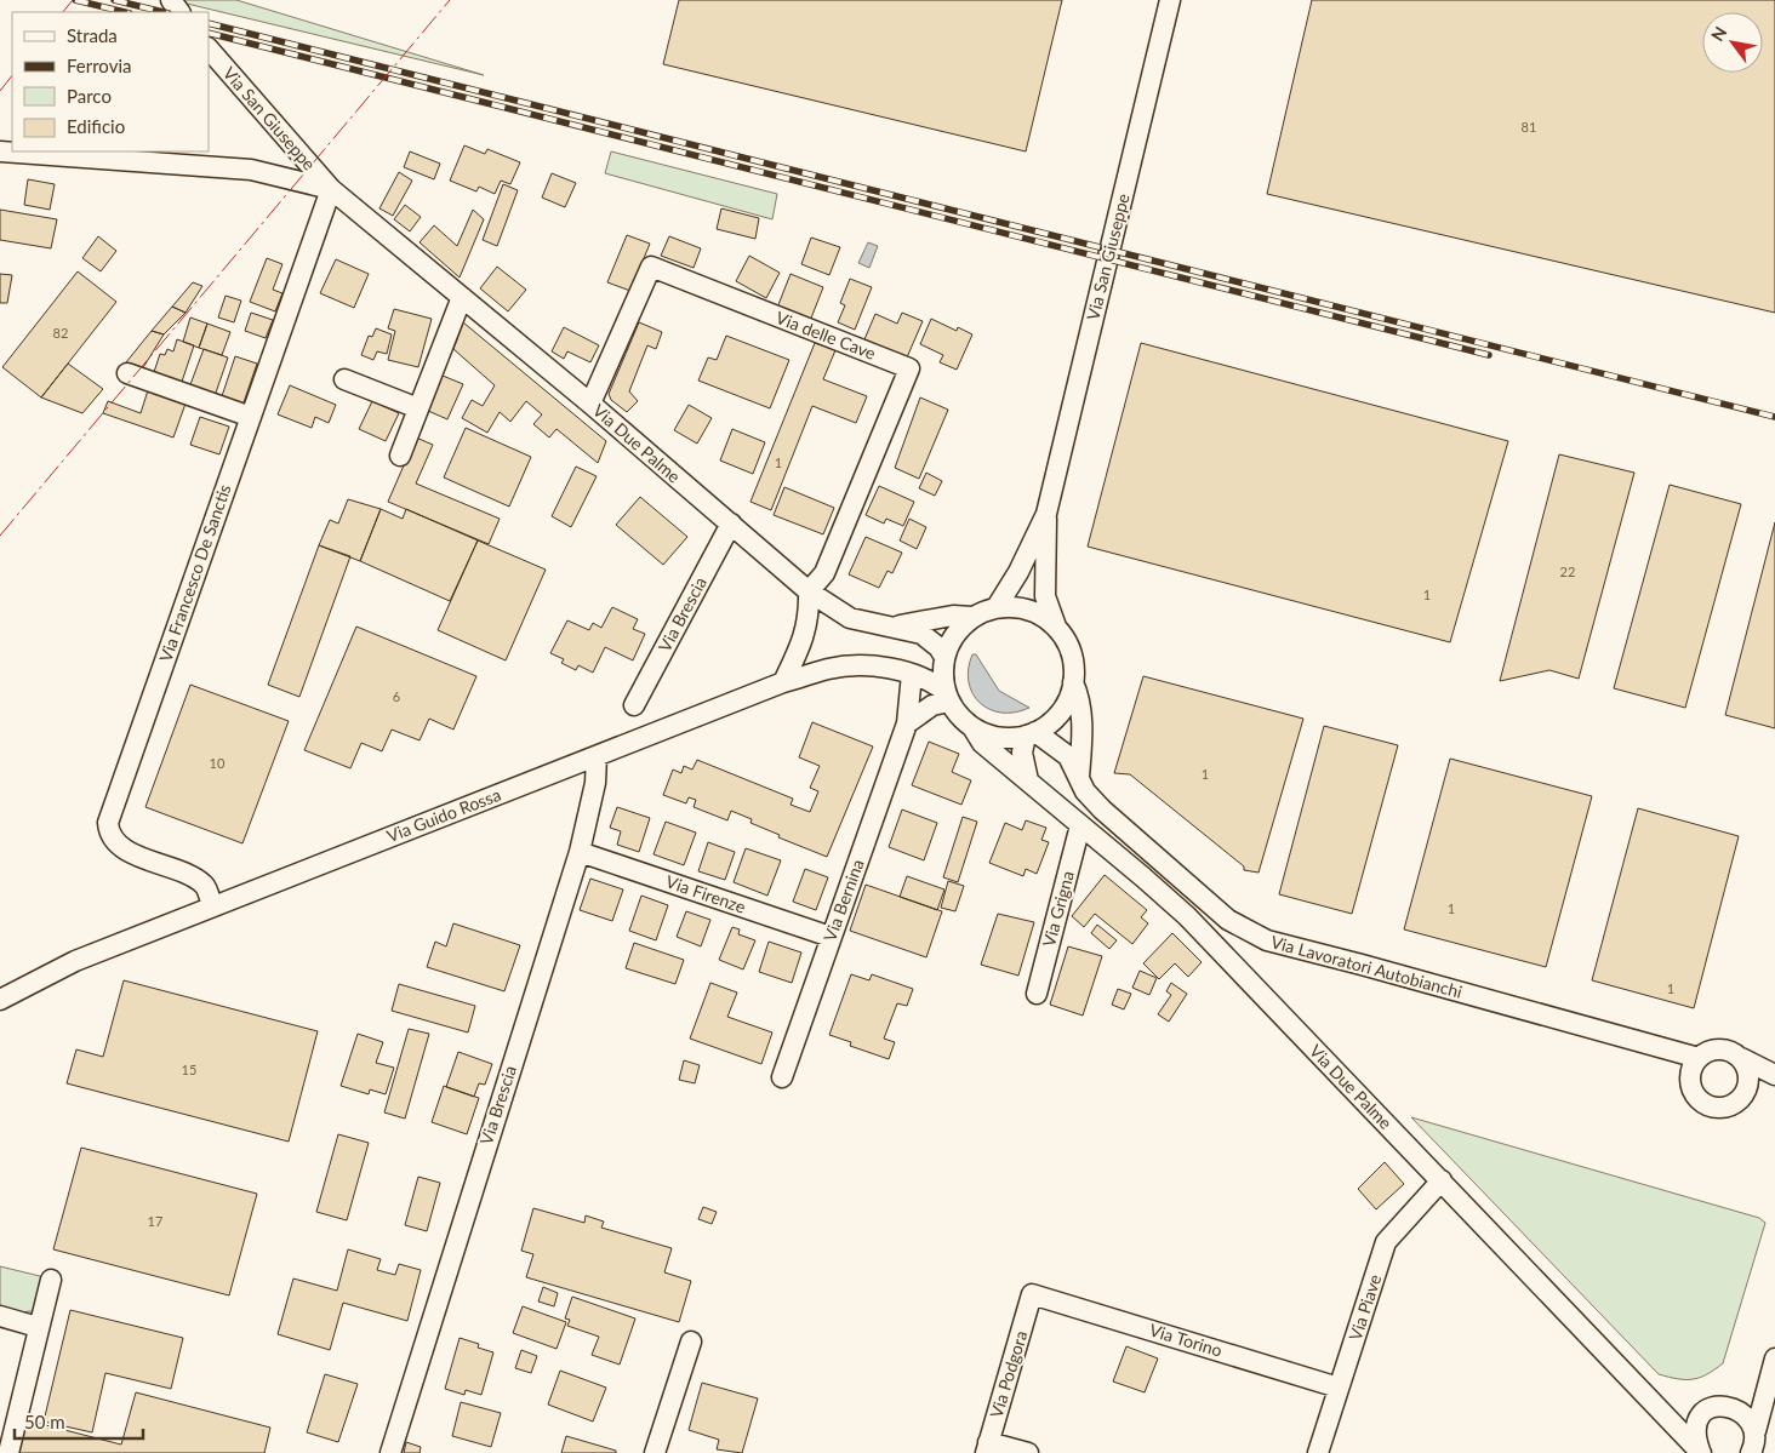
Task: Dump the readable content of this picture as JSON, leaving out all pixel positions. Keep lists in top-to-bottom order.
{
  "streets": {
    "street": [
      "Via San Giuseppe",
      "Via delle Cave",
      "Via Due Palme",
      "Via Francesco De Sanctis",
      "Via Brescia",
      "Via Guido Rossa",
      "Via Firenze",
      "Via Bernina",
      "Via Grigna",
      "Via Lavoratori Autobianchi",
      "Via Piave",
      "Via Torino",
      "Via Podgora"
    ]
  },
  "crossings": [
    ["Via San Giuseppe", "Via Due Palme"],
    ["Via San Giuseppe", "Via Francesco De Sanctis"],
    ["Via San Giuseppe", "Via Guido Rossa"],
    ["Via San Giuseppe", "Via Lavoratori Autobianchi"],
    ["Via delle Cave", "Via Due Palme"],
    ["Via Due Palme", "Via Francesco De Sanctis"],
    ["Via Due Palme", "Via Brescia"],
    ["Via Due Palme", "Via Guido Rossa"],
    ["Via Due Palme", "Via Grigna"],
    ["Via Due Palme", "Via Lavoratori Autobianchi"],
    ["Via Due Palme", "Via Piave"],
    ["Via Francesco De Sanctis", "Via Guido Rossa"],
    ["Via Brescia", "Via Guido Rossa"],
    ["Via Brescia", "Via Firenze"],
    ["Via Guido Rossa", "Via Bernina"],
    ["Via Guido Rossa", "Via Lavoratori Autobianchi"],
    ["Via Firenze", "Via Bernina"],
    ["Via Piave", "Via Torino"],
    ["Via Torino", "Via Podgora"]
  ],
  "house_numbers": [
    "81",
    "82",
    "1",
    "22",
    "1",
    "6",
    "10",
    "1",
    "1",
    "1",
    "15",
    "17"
  ],
  "legend": [
    "Strada",
    "Ferrovia",
    "Parco",
    "Edificio"
  ],
  "scale_bar": "50 m",
  "north": "top left"
}
